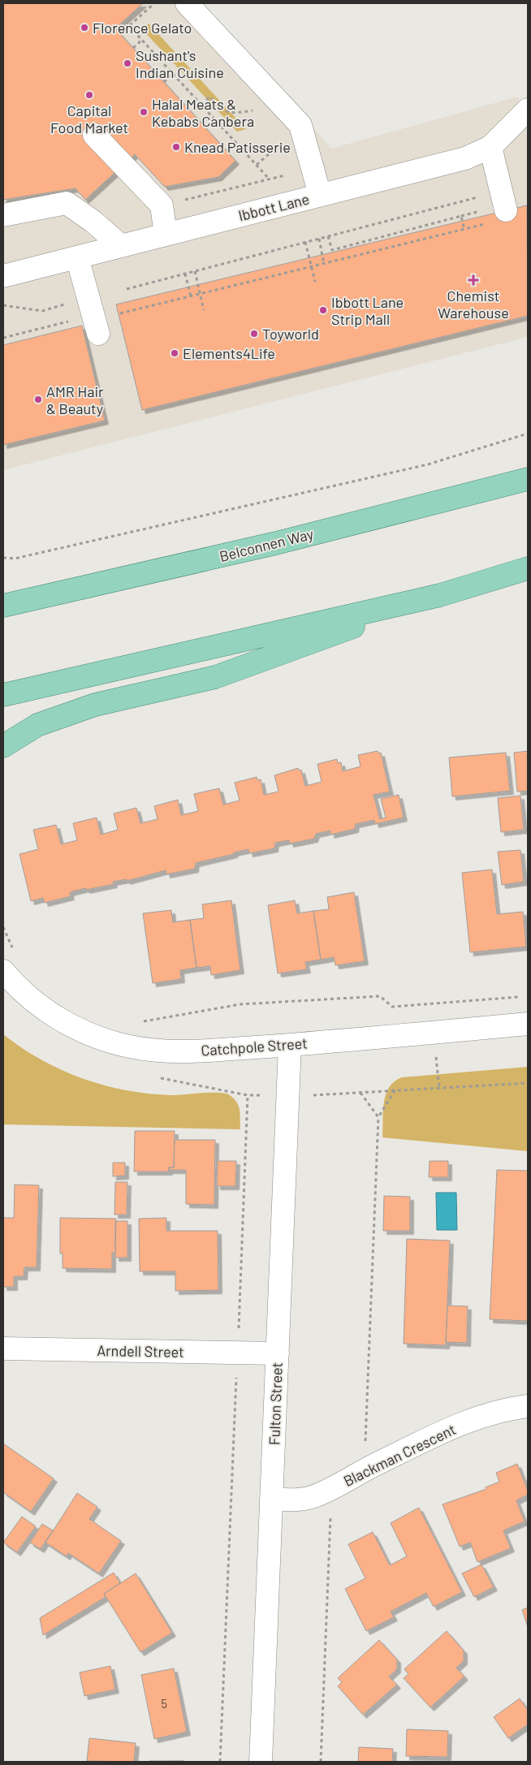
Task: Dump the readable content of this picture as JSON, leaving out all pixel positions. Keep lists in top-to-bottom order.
{
  "streets": {
    "main road": ["Belconnen Way"],
    "street": [
      "Ibbott Lane",
      "Catchpole Street",
      "Arndell Street",
      "Fulton Street",
      "Blackman Crescent"
    ]
  },
  "crossings": [
    ["Catchpole Street", "Fulton Street"],
    ["Arndell Street", "Fulton Street"],
    ["Fulton Street", "Blackman Crescent"]
  ],
  "places": {
    "other": [
      "Florence Gelato",
      "Sushant's Indian Cuisine",
      "Capital Food Market",
      "Halal Meats & Kebabs Canbera",
      "Knead Patisserie",
      "Ibbott Lane Strip Mall",
      "Toyworld",
      "Elements4Life",
      "AMR Hair & Beauty"
    ],
    "health": ["Chemist Warehouse"]
  },
  "house_numbers": ["5"]
}
